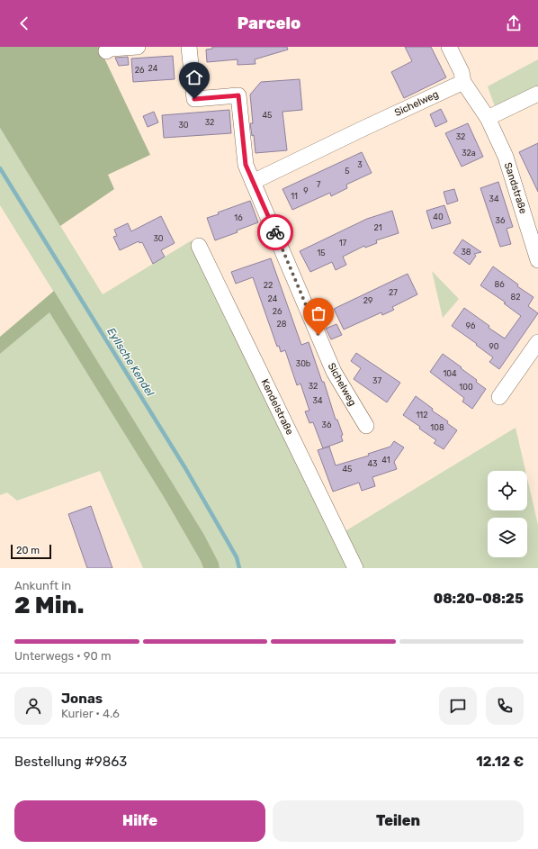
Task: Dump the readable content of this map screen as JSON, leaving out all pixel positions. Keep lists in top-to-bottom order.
{
  "streets": {
    "street": ["Sichelweg", "Sandstraße", "Kendelstraße"]
  },
  "crossings": [
    ["Sichelweg", "Sandstraße"]
  ],
  "water": ["Eyllsche Kendel"],
  "house_numbers": [
    "24",
    "26",
    "45",
    "32",
    "30",
    "32",
    "32a",
    "3",
    "5",
    "7",
    "9",
    "11",
    "34",
    "40",
    "16",
    "36",
    "21",
    "30",
    "17",
    "38",
    "15",
    "86",
    "22",
    "27",
    "82",
    "24",
    "29",
    "26",
    "28",
    "96",
    "90",
    "30b",
    "104",
    "37",
    "32",
    "100",
    "34",
    "112",
    "36",
    "108",
    "41",
    "43",
    "45"
  ],
  "scale_bar": "20 m",
  "page": {
    "header": "Parcelo",
    "scale": "20 m",
    "heading": ["2 Min.", "Ankunft in", "08:20–08:25"],
    "panel": [
      "Jonas",
      "Kurier · 4.6",
      "Bestellung #9863",
      "12.12 €"
    ],
    "bar": "Unterwegs · 90 m",
    "buttons": ["Hilfe", "Teilen"]
  }
}
